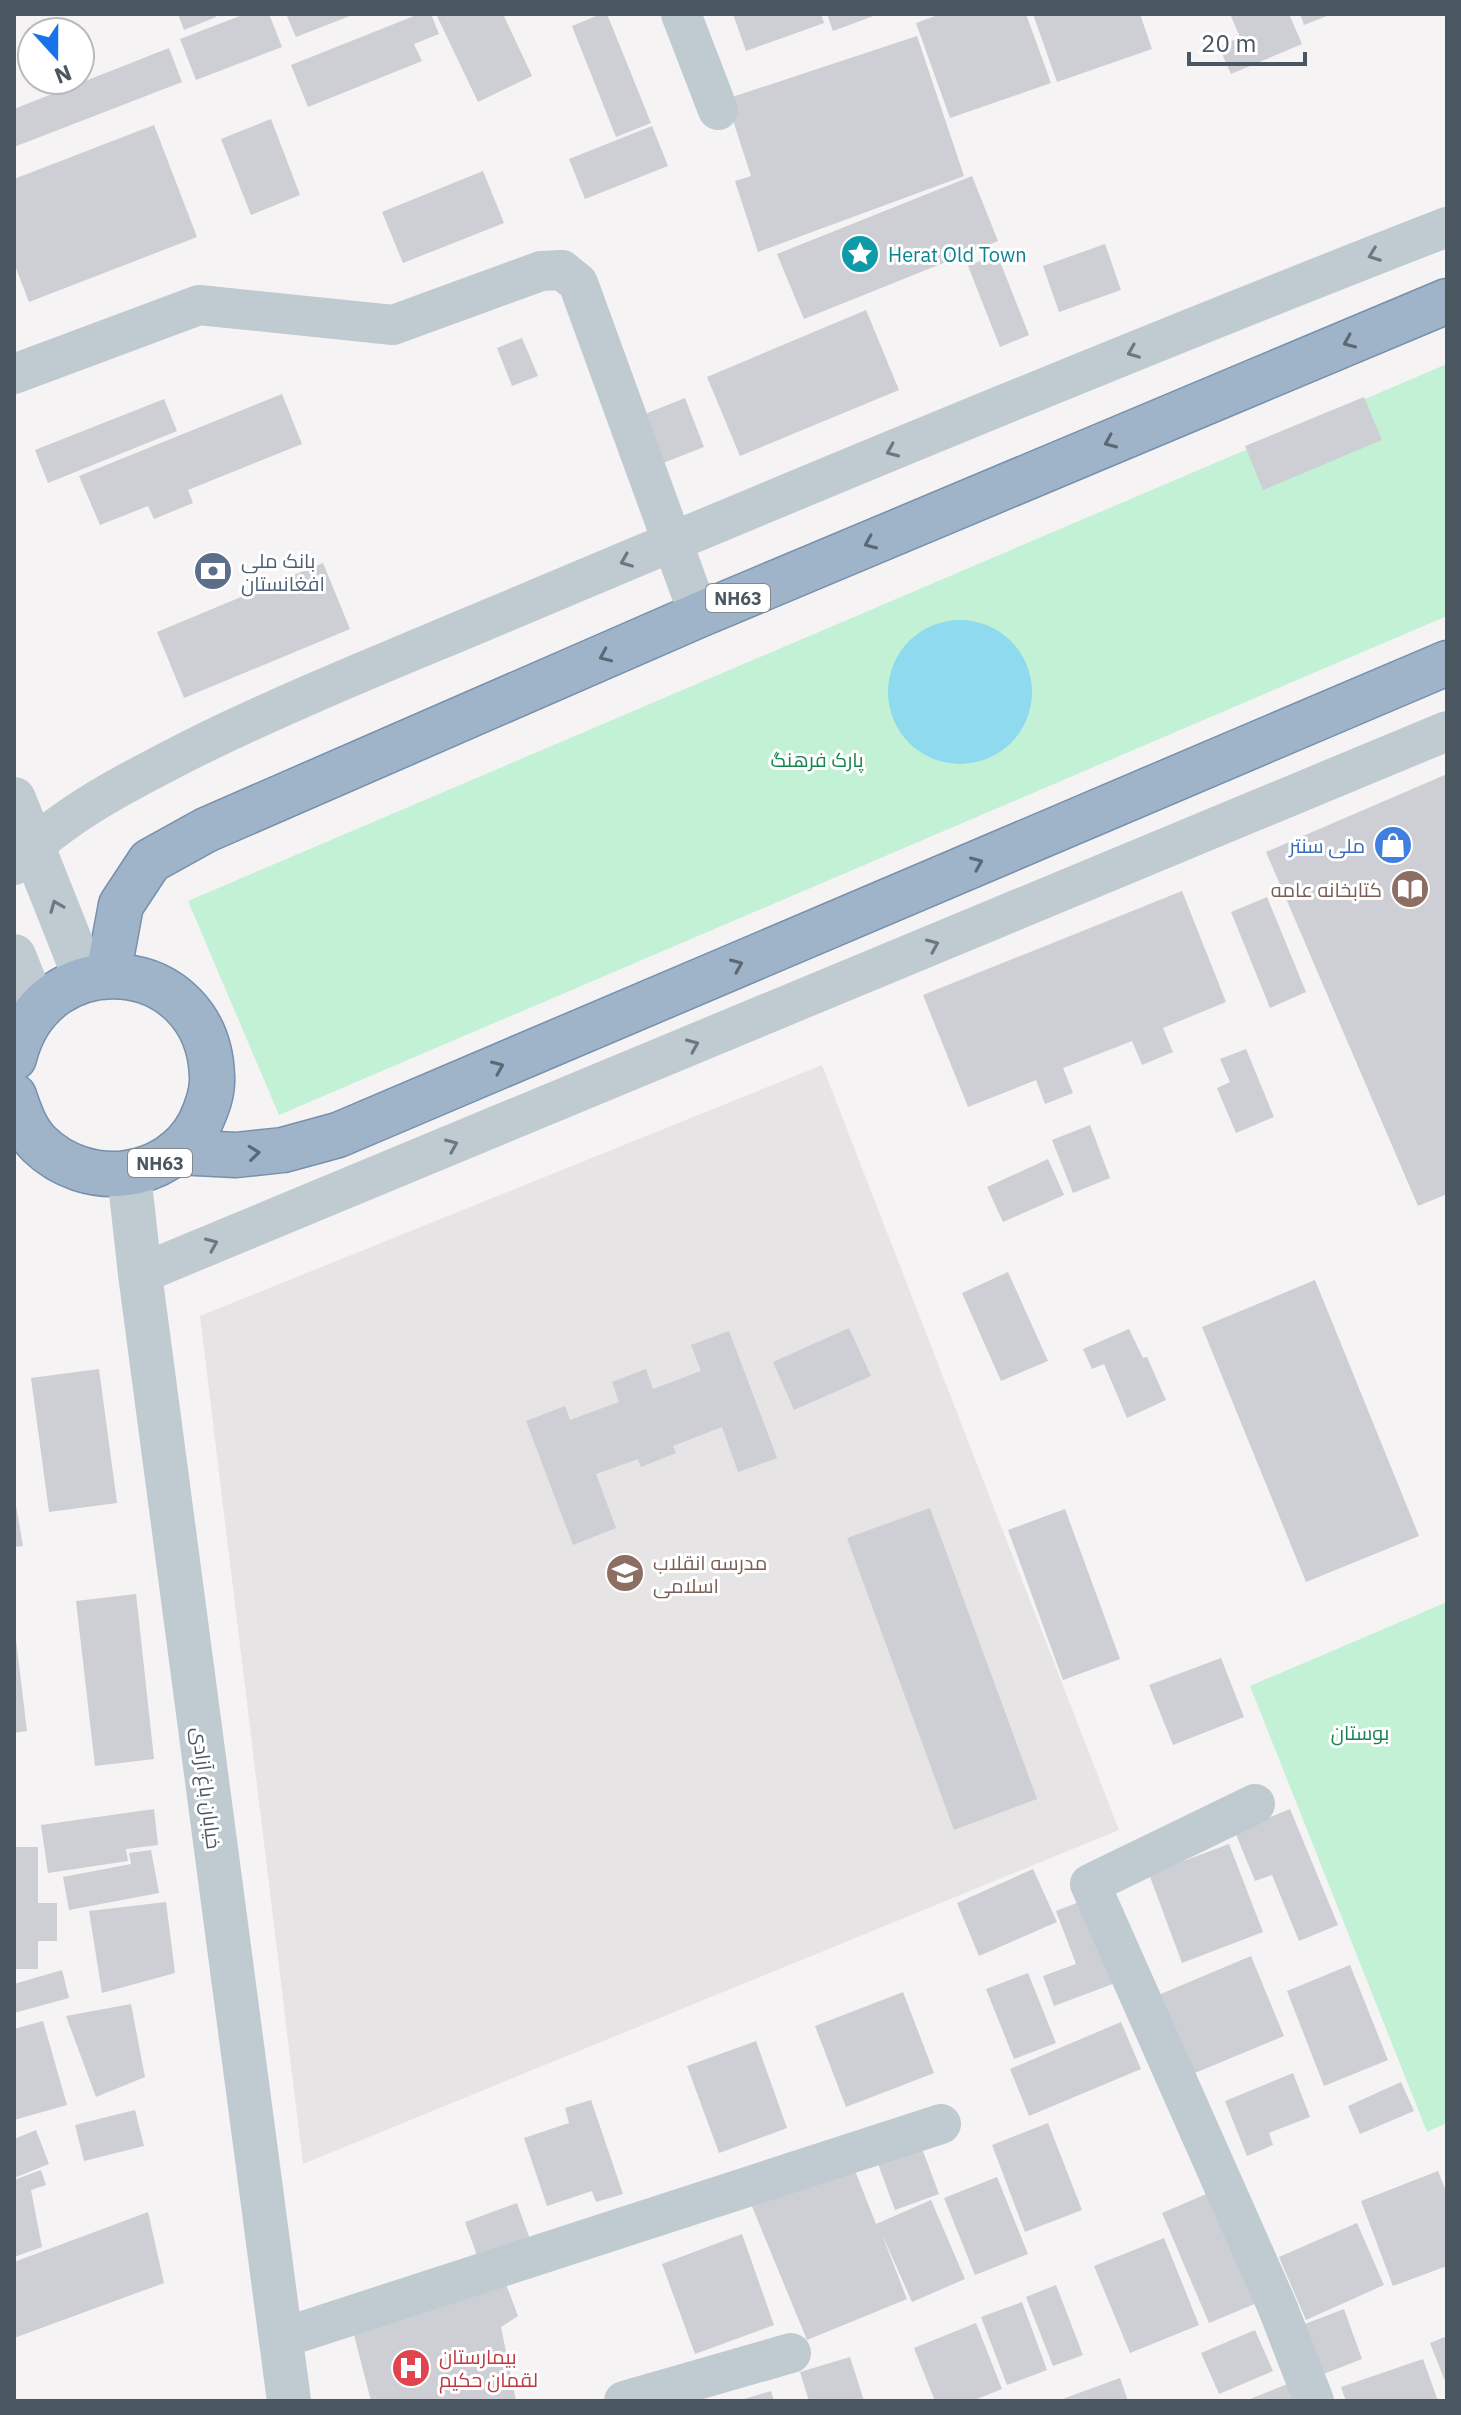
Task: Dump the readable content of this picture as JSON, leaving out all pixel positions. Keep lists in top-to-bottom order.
{
  "streets": {
    "highway": ["NH63"],
    "street": ["خیابان باغ آزادی"]
  },
  "crossings": [
    ["NH63", "خیابان باغ آزادی"]
  ],
  "parks": ["پارک فرهنگ", "بوستان"],
  "places": {
    "place": ["Herat Old Town"],
    "bank": ["بانک ملی افغانستان"],
    "shop": ["ملی سنتر"],
    "library": ["کتابخانه عامه"],
    "school or university": ["مدرسه انقلاب اسلامی"],
    "hospital": ["بیمارستان لقمان حکیم"]
  },
  "scale_bar": "20 m",
  "north": "bottom"
}
